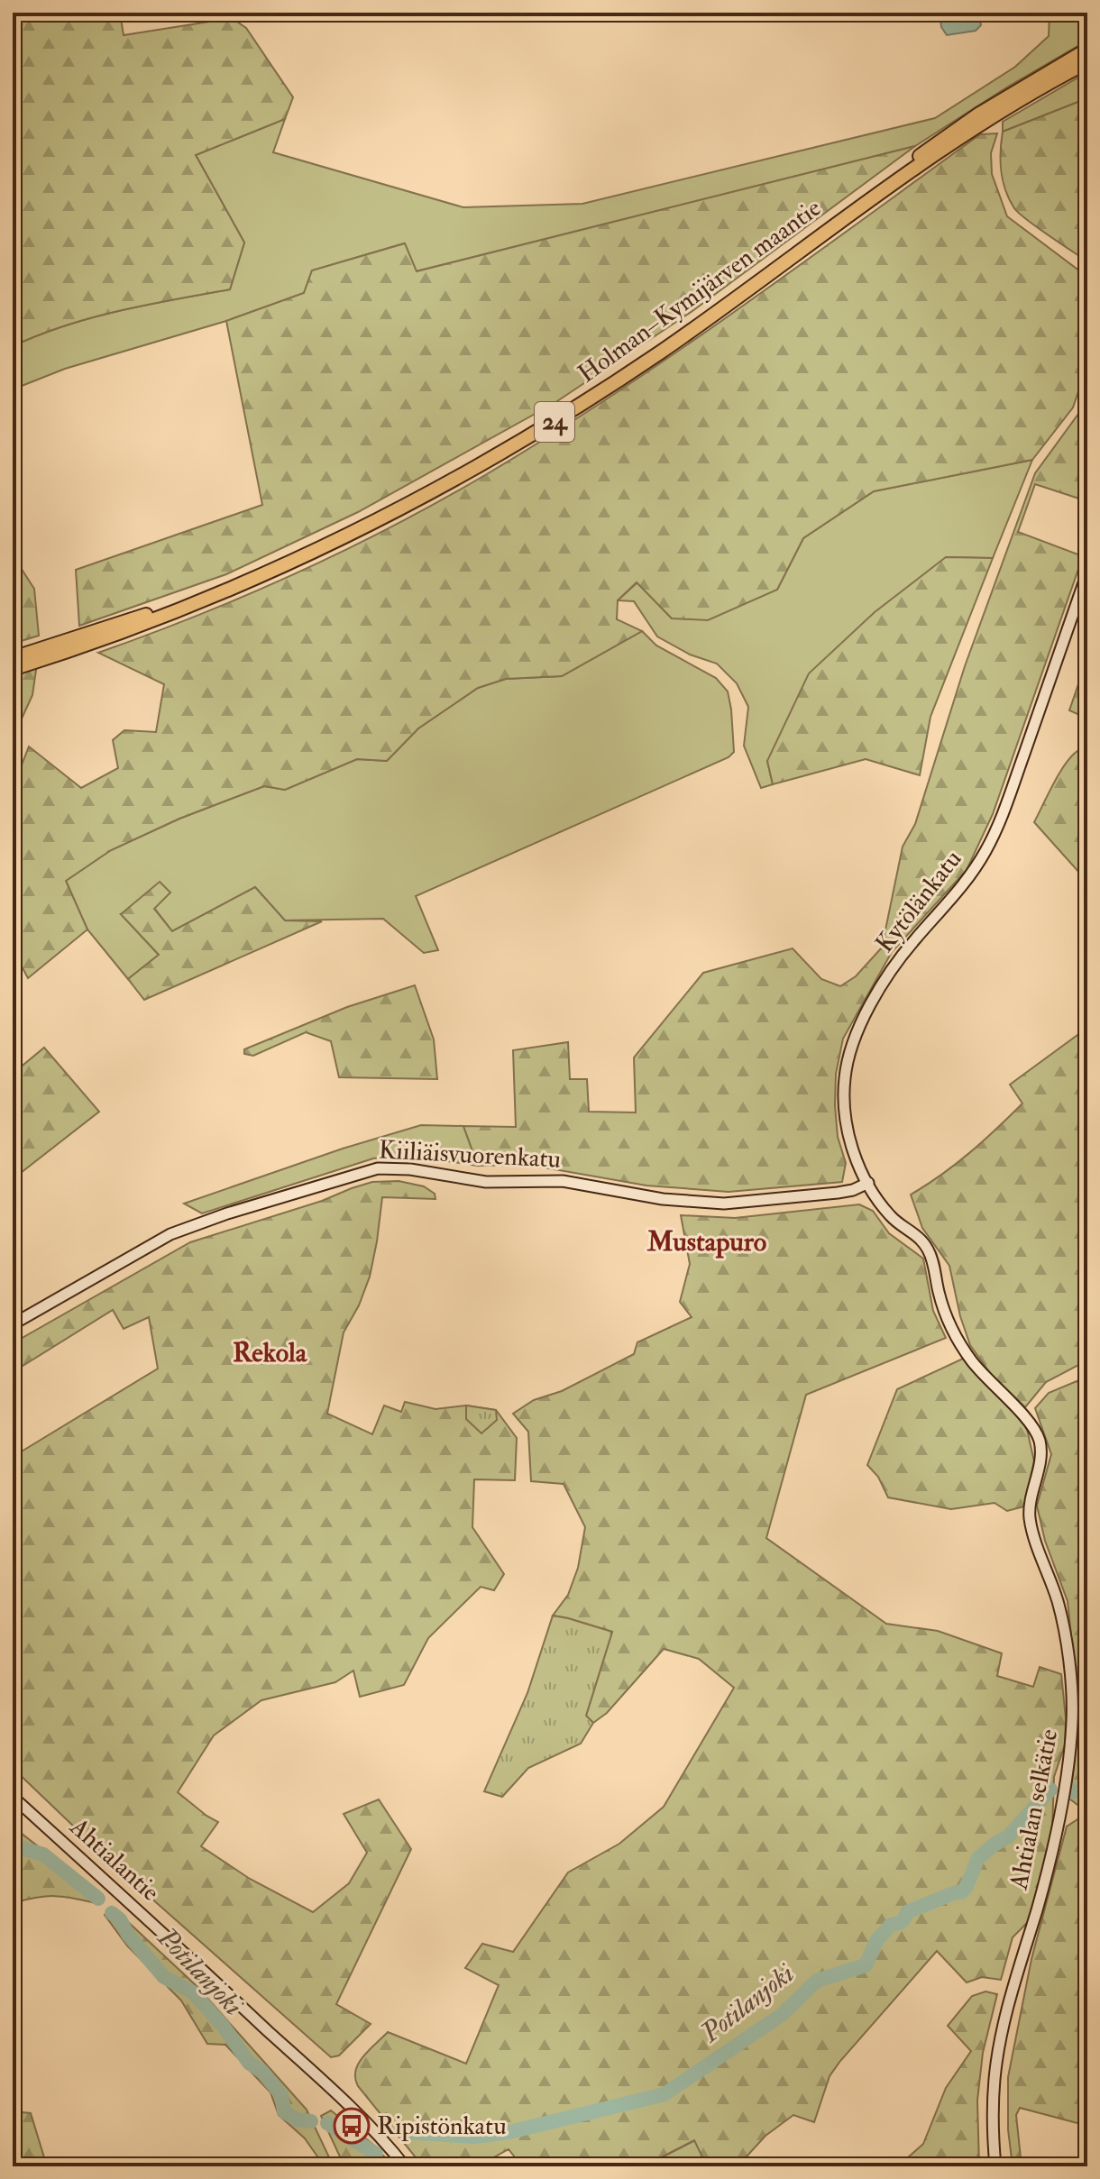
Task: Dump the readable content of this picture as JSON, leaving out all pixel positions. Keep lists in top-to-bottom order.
{
  "streets": {
    "highway": ["Holman–Kymijärven maantie", "24"],
    "street": [
      "Kytölänkatu",
      "Kiiliäisvuorenkatu",
      "Ahtialan selkätie",
      "Ahtialantie"
    ]
  },
  "crossings": [
    ["Kytölänkatu", "Kiiliäisvuorenkatu"],
    ["Kytölänkatu", "Ahtialan selkätie"]
  ],
  "districts": ["Mustapuro", "Rekola"],
  "water": ["Potilanjoki"],
  "places": {
    "bus stop": ["Ripistönkatu"]
  }
}
